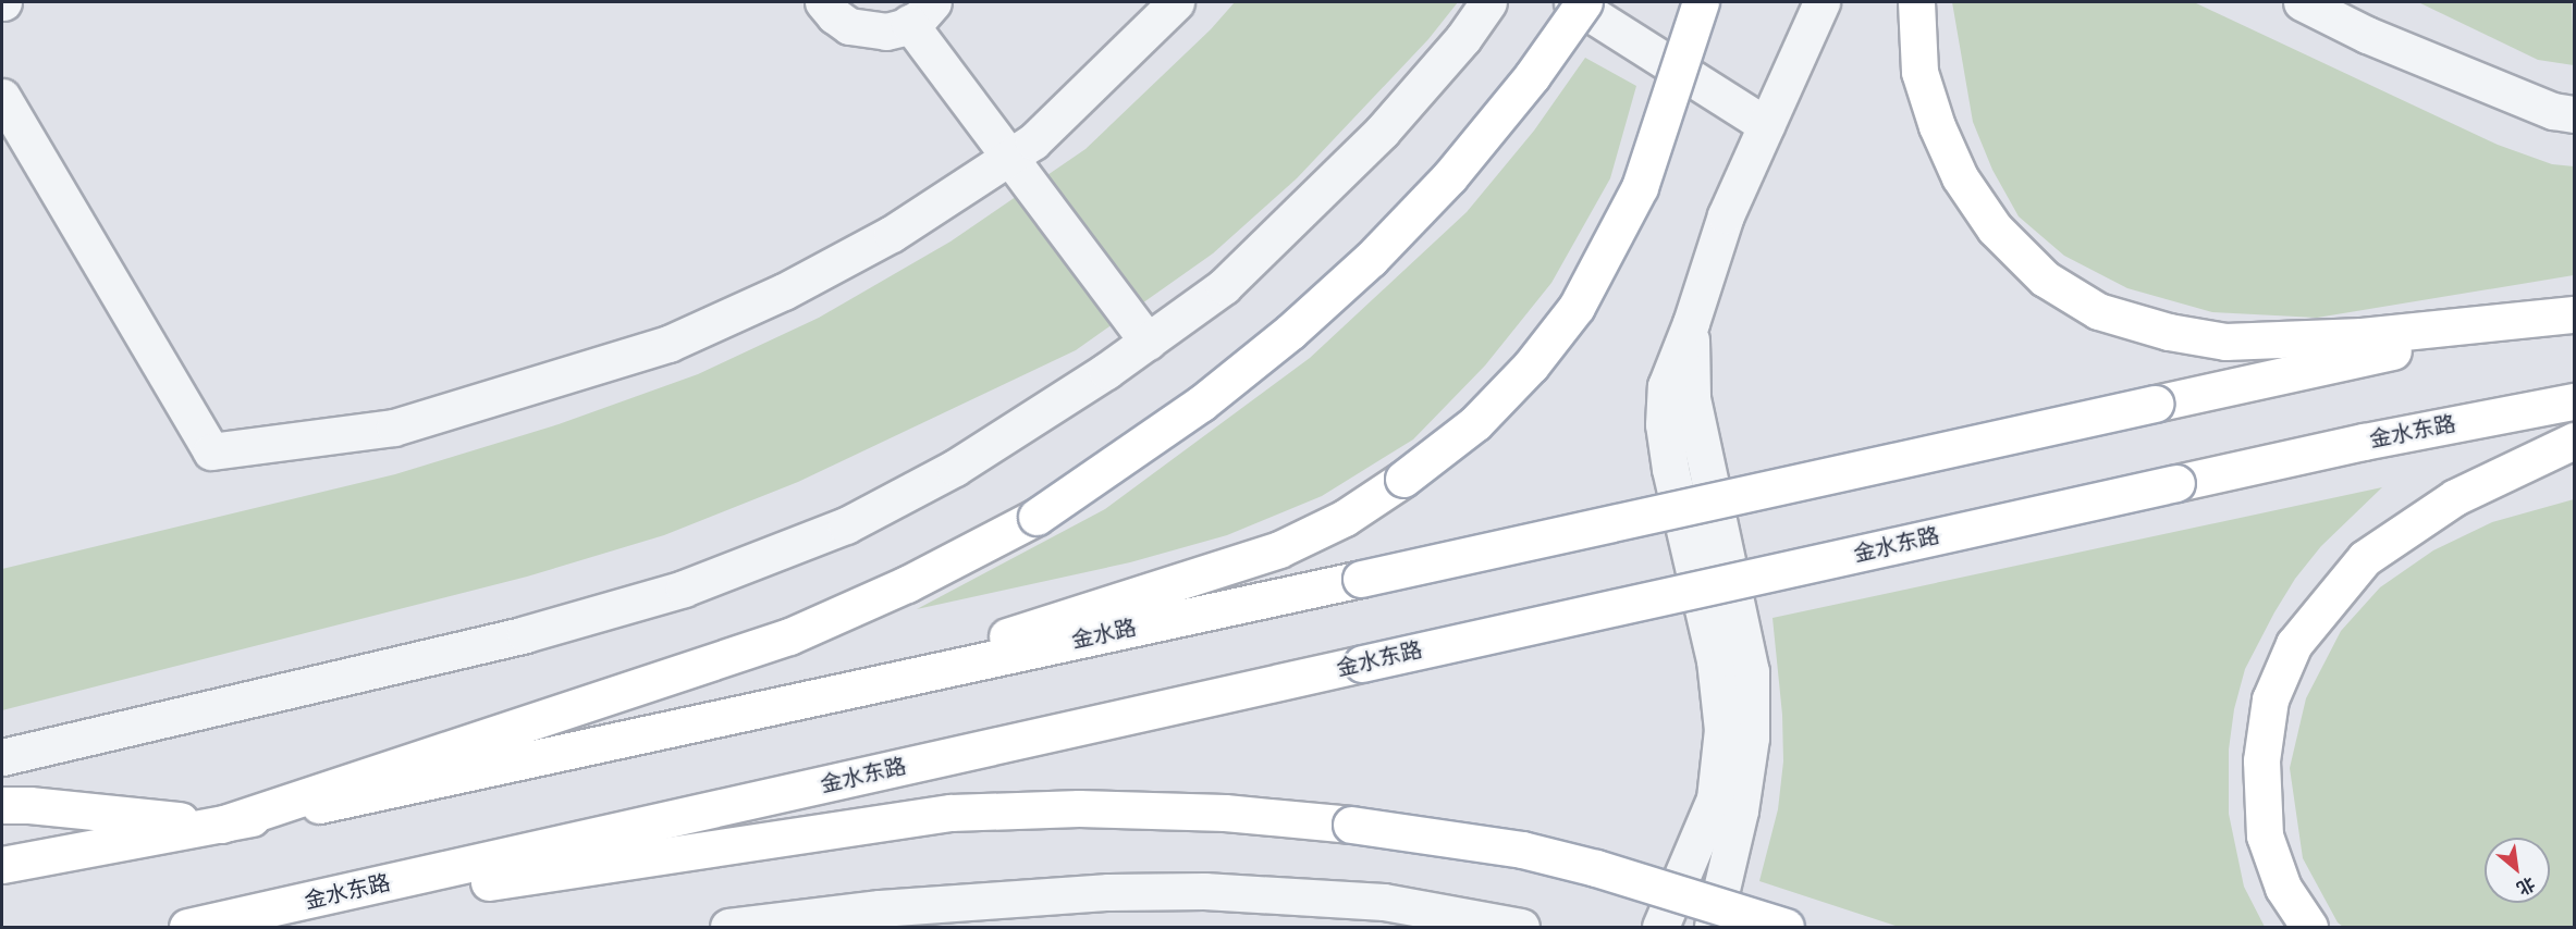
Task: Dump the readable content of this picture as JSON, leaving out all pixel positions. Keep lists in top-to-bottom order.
{
  "streets": {
    "main road": ["金水东路", "金水路"]
  },
  "north": "bottom right"
}
